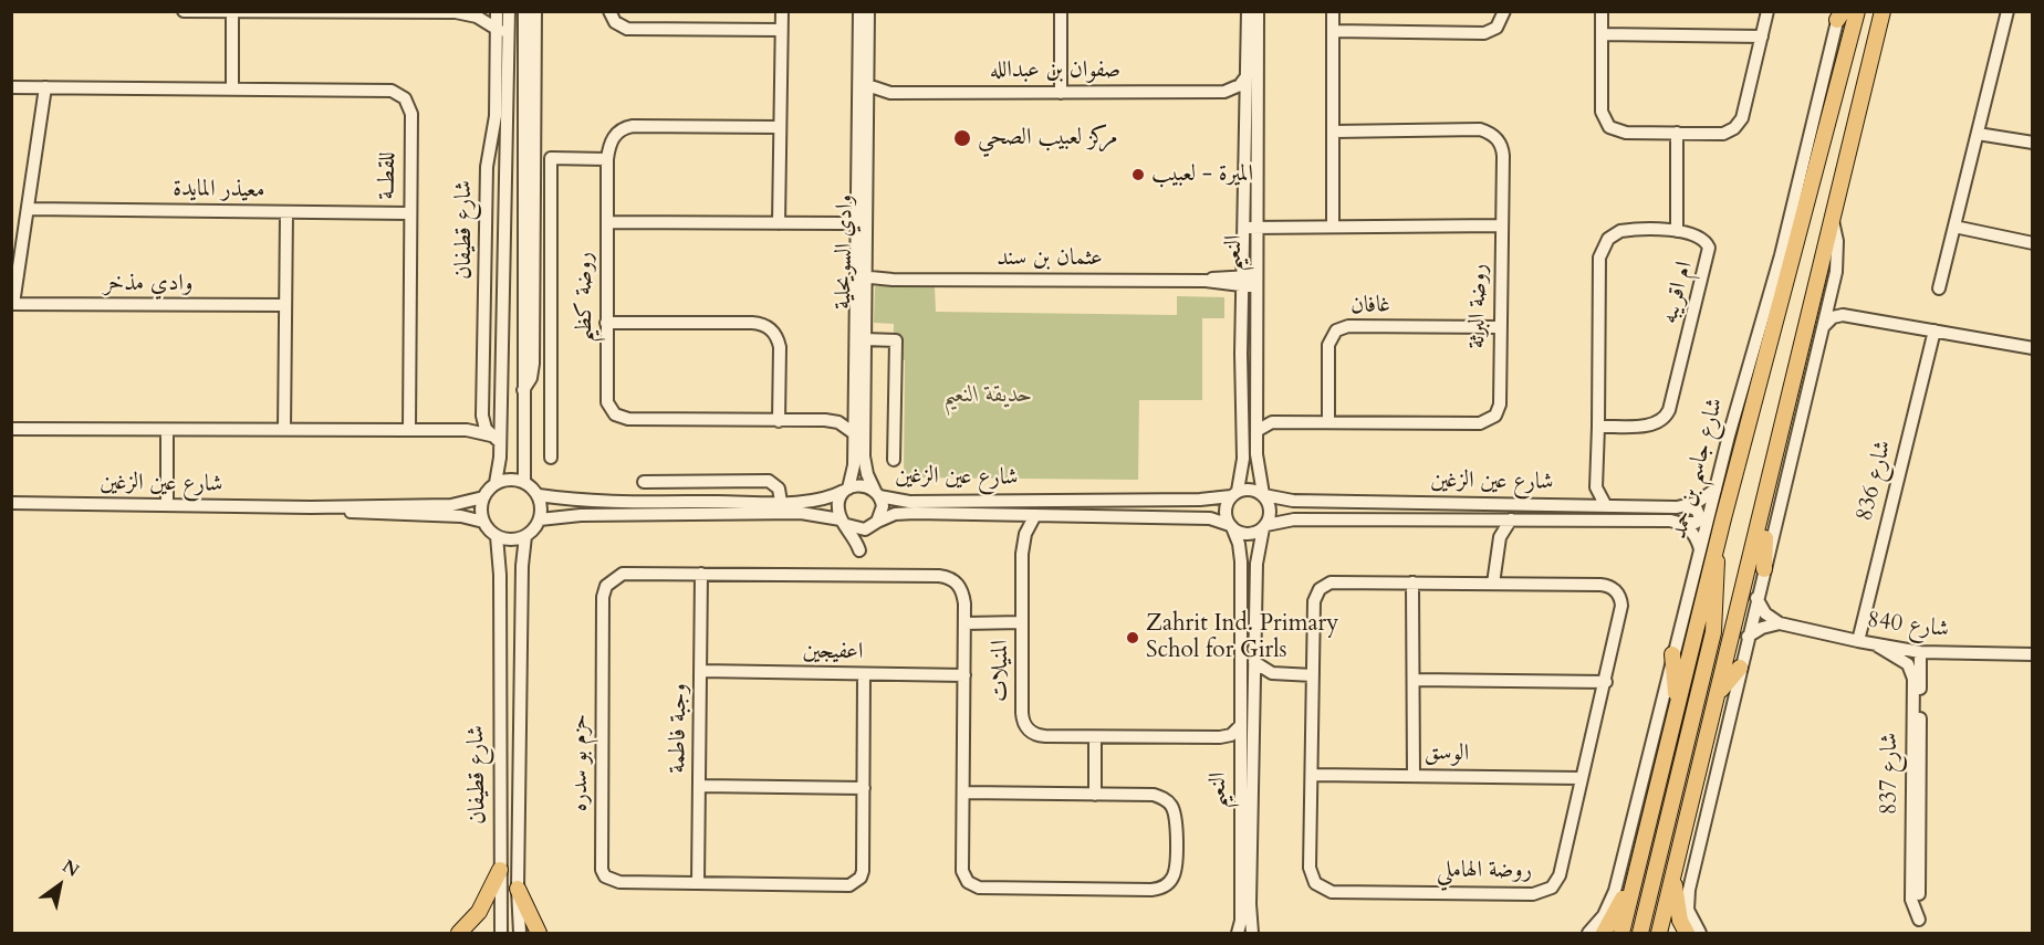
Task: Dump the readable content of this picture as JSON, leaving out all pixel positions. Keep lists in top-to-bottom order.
{
  "streets": {
    "main road": ["شارع جاسم بن حمد"],
    "street": [
      "صفوان بن عبدالله",
      "للقطــة",
      "معيذر المايدة",
      "شارع قطيفان",
      "وادي السويحلية",
      "النعيم",
      "عثمان بن سند",
      "وادي مذخر",
      "ام اقريبه",
      "روضة كظيم",
      "غافان",
      "روضة البرثة",
      "شارع عين الزغين",
      "شارع 836",
      "شارع 840",
      "اعفيجين",
      "المنيلات",
      "وجبة فاطمة",
      "الوسق",
      "حزم بو سدره",
      "شارع 837",
      "روضة الهاملي"
    ]
  },
  "crossings": [
    ["صفوان بن عبدالله", "وادي السويحلية"],
    ["صفوان بن عبدالله", "النعيم"],
    ["للقطــة", "معيذر المايدة"],
    ["شارع قطيفان", "شارع عين الزغين"],
    ["وادي السويحلية", "عثمان بن سند"],
    ["وادي السويحلية", "روضة كظيم"],
    ["وادي السويحلية", "شارع عين الزغين"],
    ["النعيم", "عثمان بن سند"],
    ["النعيم", "روضة البرثة"],
    ["النعيم", "شارع عين الزغين"],
    ["النعيم", "المنيلات"],
    ["ام اقريبه", "شارع عين الزغين"],
    ["غافان", "روضة البرثة"],
    ["شارع جاسم بن حمد", "شارع عين الزغين"],
    ["شارع عين الزغين", "المنيلات"],
    ["شارع 836", "شارع 840"],
    ["شارع 840", "شارع 837"],
    ["اعفيجين", "وجبة فاطمة"],
    ["اعفيجين", "حزم بو سدره"],
    ["وجبة فاطمة", "حزم بو سدره"],
    ["الوسق", "روضة الهاملي"]
  ],
  "parks": ["حديقة النعيم"],
  "places": ["مركز لعبيب الصحي", "الميرة - لعبيب", "Zahrit Ind. Primary Schol for Girls"],
  "north": "top right"
}
